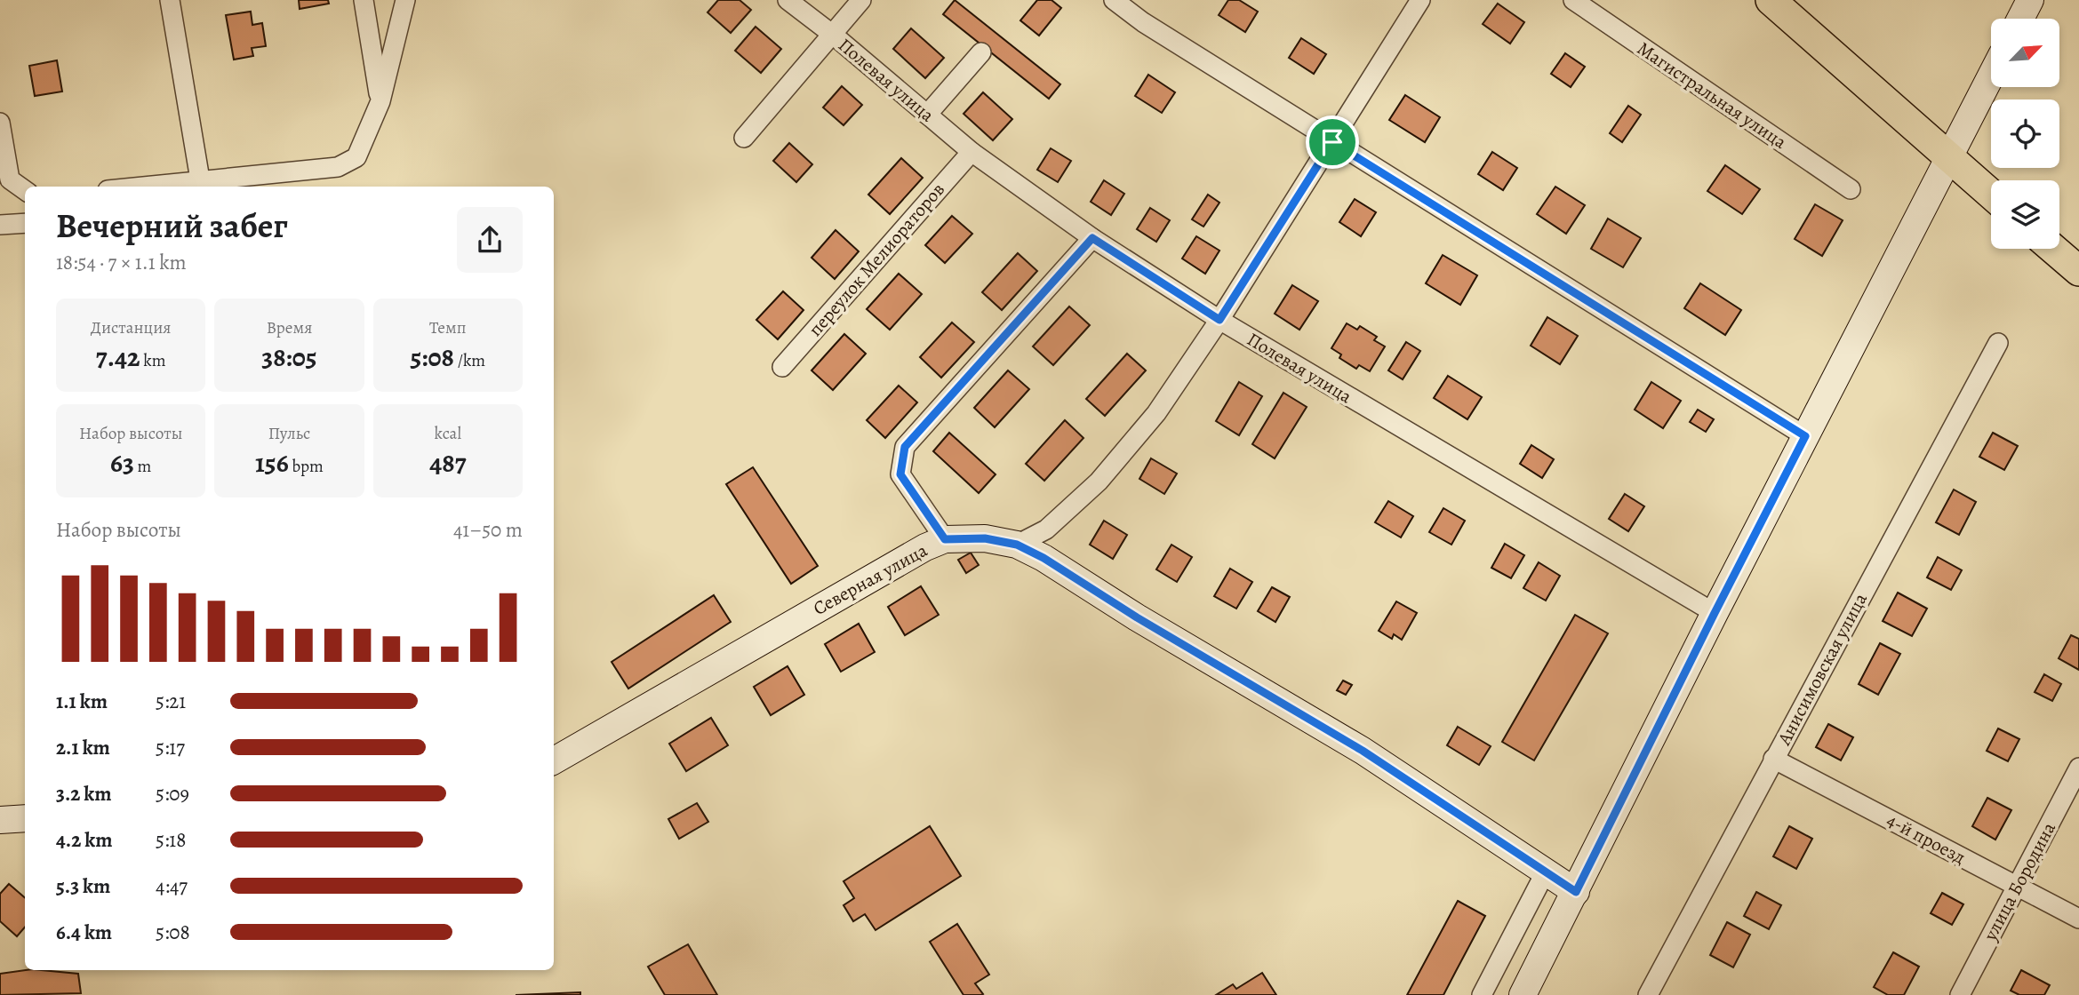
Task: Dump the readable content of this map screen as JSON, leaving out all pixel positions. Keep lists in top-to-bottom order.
{
  "streets": {
    "street": [
      "Полевая улица",
      "Магистральная улица",
      "переулок Мелиораторов",
      "Северная улица",
      "Анисимовская улица",
      "4-й проезд",
      "улица Бородина"
    ]
  },
  "crossings": [
    ["Полевая улица", "переулок Мелиораторов"],
    ["Анисимовская улица", "4-й проезд"],
    ["4-й проезд", "улица Бородина"]
  ],
  "north": "top right",
  "page": {
    "heading": ["Вечерний забег", "18:54 · 7 × 1.1 km"],
    "stats": [
      ["Дистанция", "7.42 km"],
      ["Время", "38:05"],
      ["Темп", "5:08 /km"],
      ["Набор высоты", "63 m"],
      ["Пульс", "156 bpm"],
      ["kcal", "487"]
    ],
    "chart": ["Набор высоты", "41–50 m"],
    "list": [
      {
        "name": "1.1 km",
        "note": "5:21"
      },
      {
        "name": "2.1 km",
        "note": "5:17"
      },
      {
        "name": "3.2 km",
        "note": "5:09"
      },
      {
        "name": "4.2 km",
        "note": "5:18"
      },
      {
        "name": "5.3 km",
        "note": "4:47"
      },
      {
        "name": "6.4 km",
        "note": "5:08"
      }
    ]
  }
}
